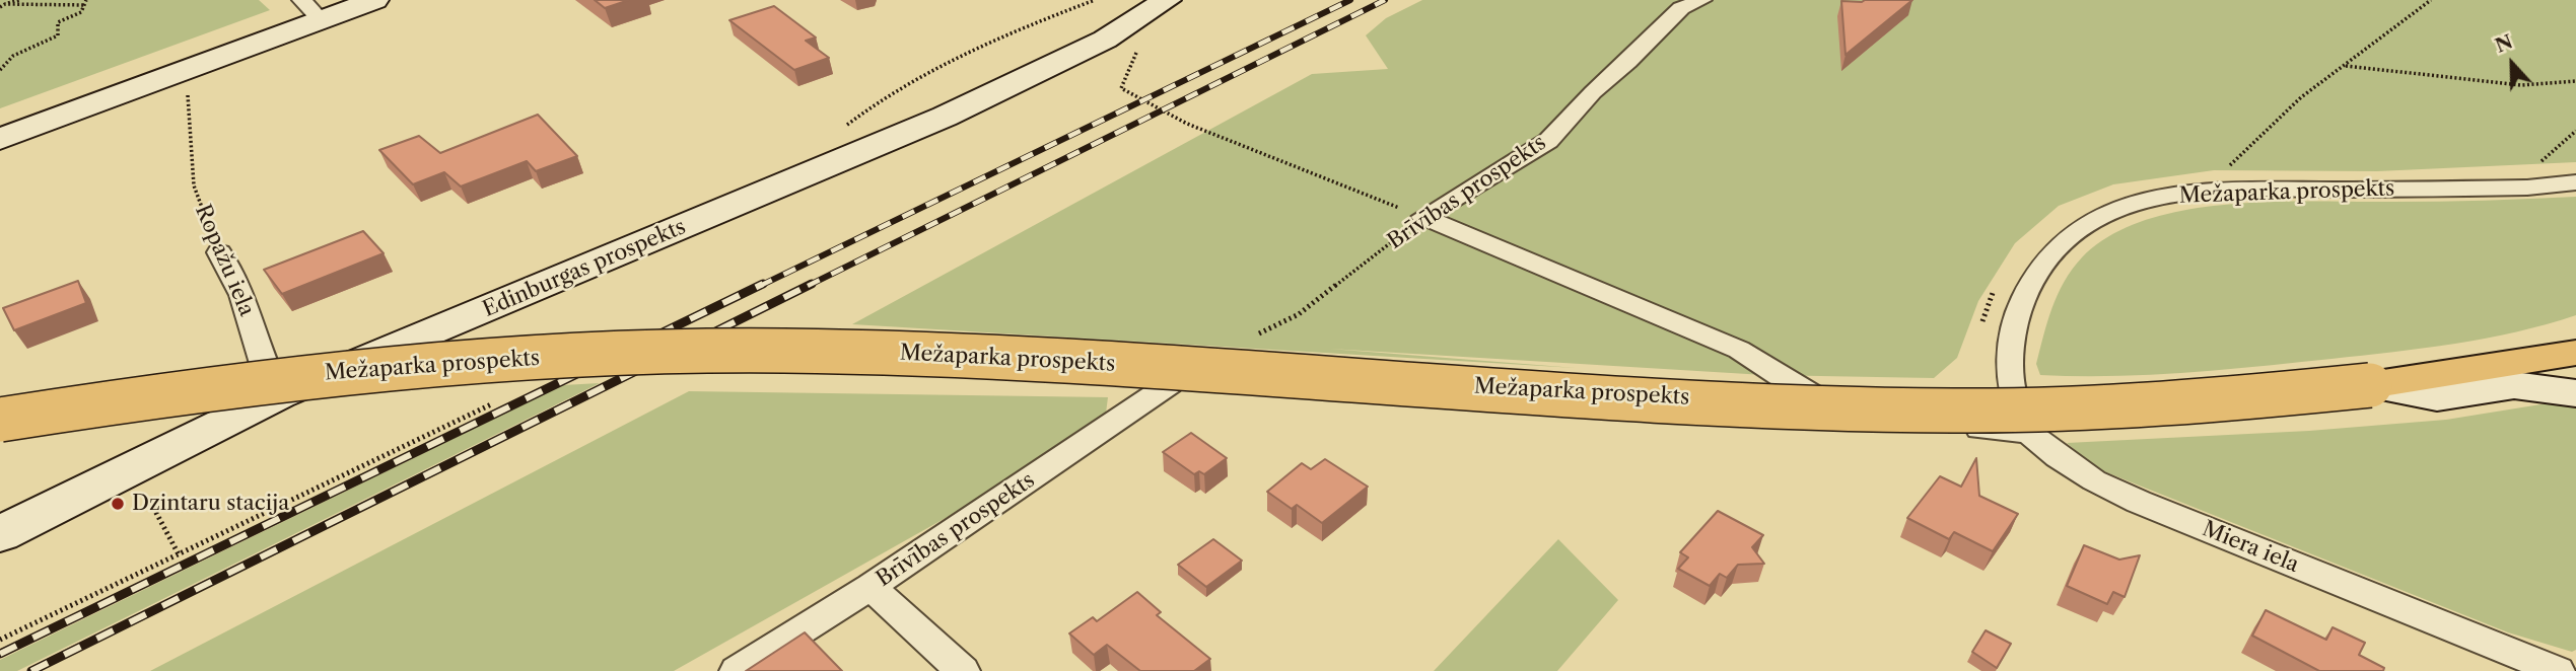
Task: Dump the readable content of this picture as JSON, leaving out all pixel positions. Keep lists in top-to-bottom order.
{
  "streets": {
    "main road": ["Mežaparka prospekts"],
    "street": [
      "Brīvības prospekts",
      "Ropažu iela",
      "Edinburgas prospekts",
      "Miera iela"
    ]
  },
  "crossings": [
    ["Mežaparka prospekts", "Miera iela"],
    ["Ropažu iela", "Edinburgas prospekts"]
  ],
  "places": ["Dzintaru stacija"],
  "north": "top"
}
